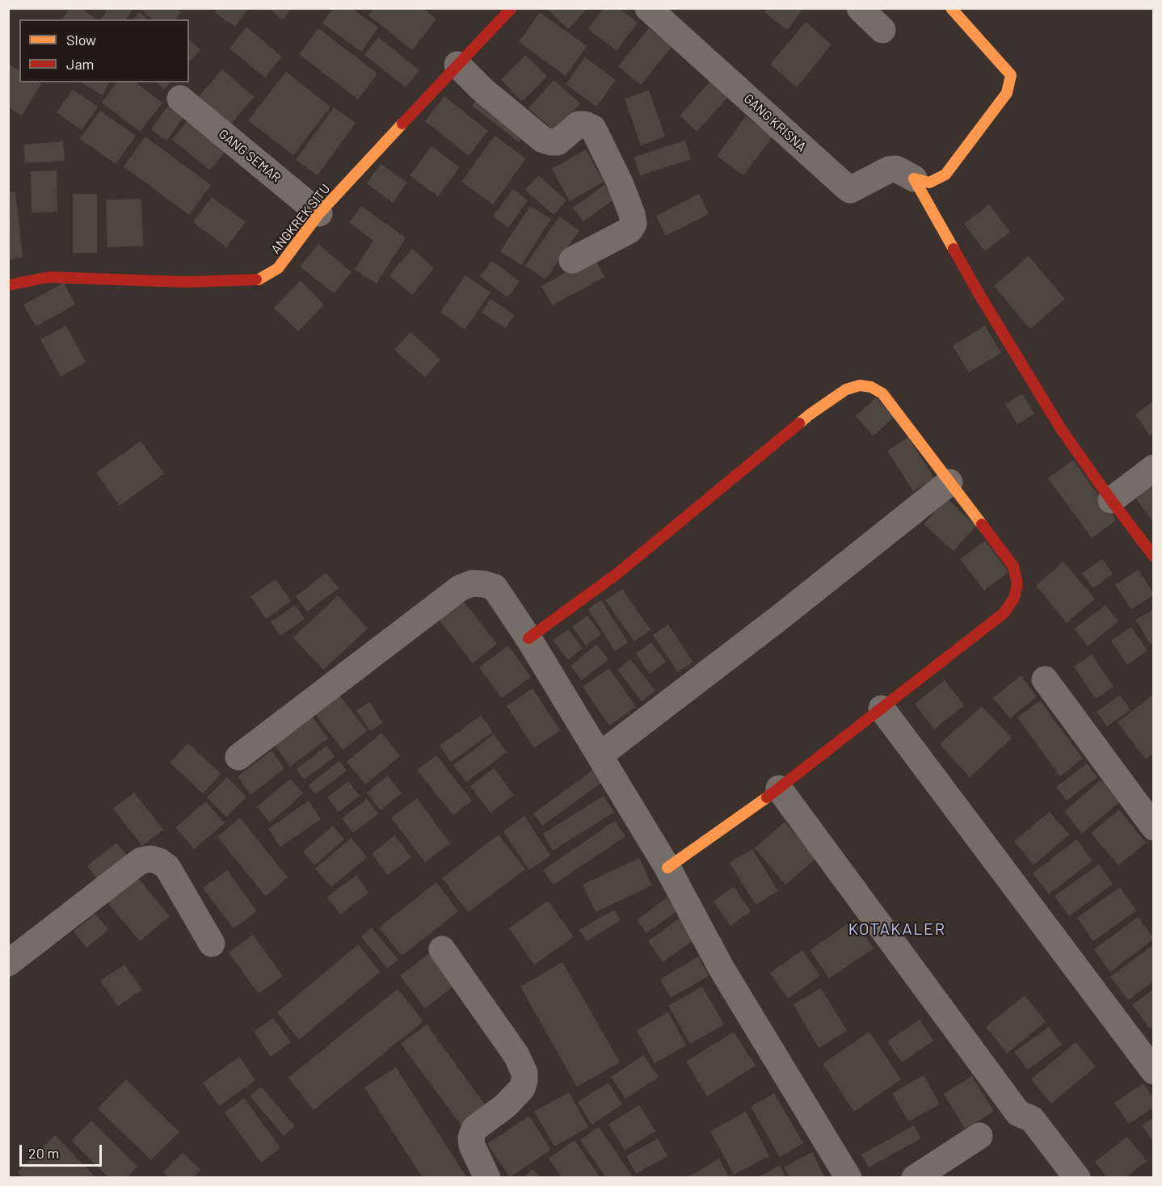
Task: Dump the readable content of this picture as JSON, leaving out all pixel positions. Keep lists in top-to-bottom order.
{
  "streets": {
    "street": ["GANG KRISNA", "GANG SEMAR", "ANGKREK SITU"]
  },
  "crossings": [
    ["GANG SEMAR", "ANGKREK SITU"]
  ],
  "districts": ["KOTAKALER"],
  "legend": ["Slow", "Jam"],
  "scale_bar": "20 m"
}
